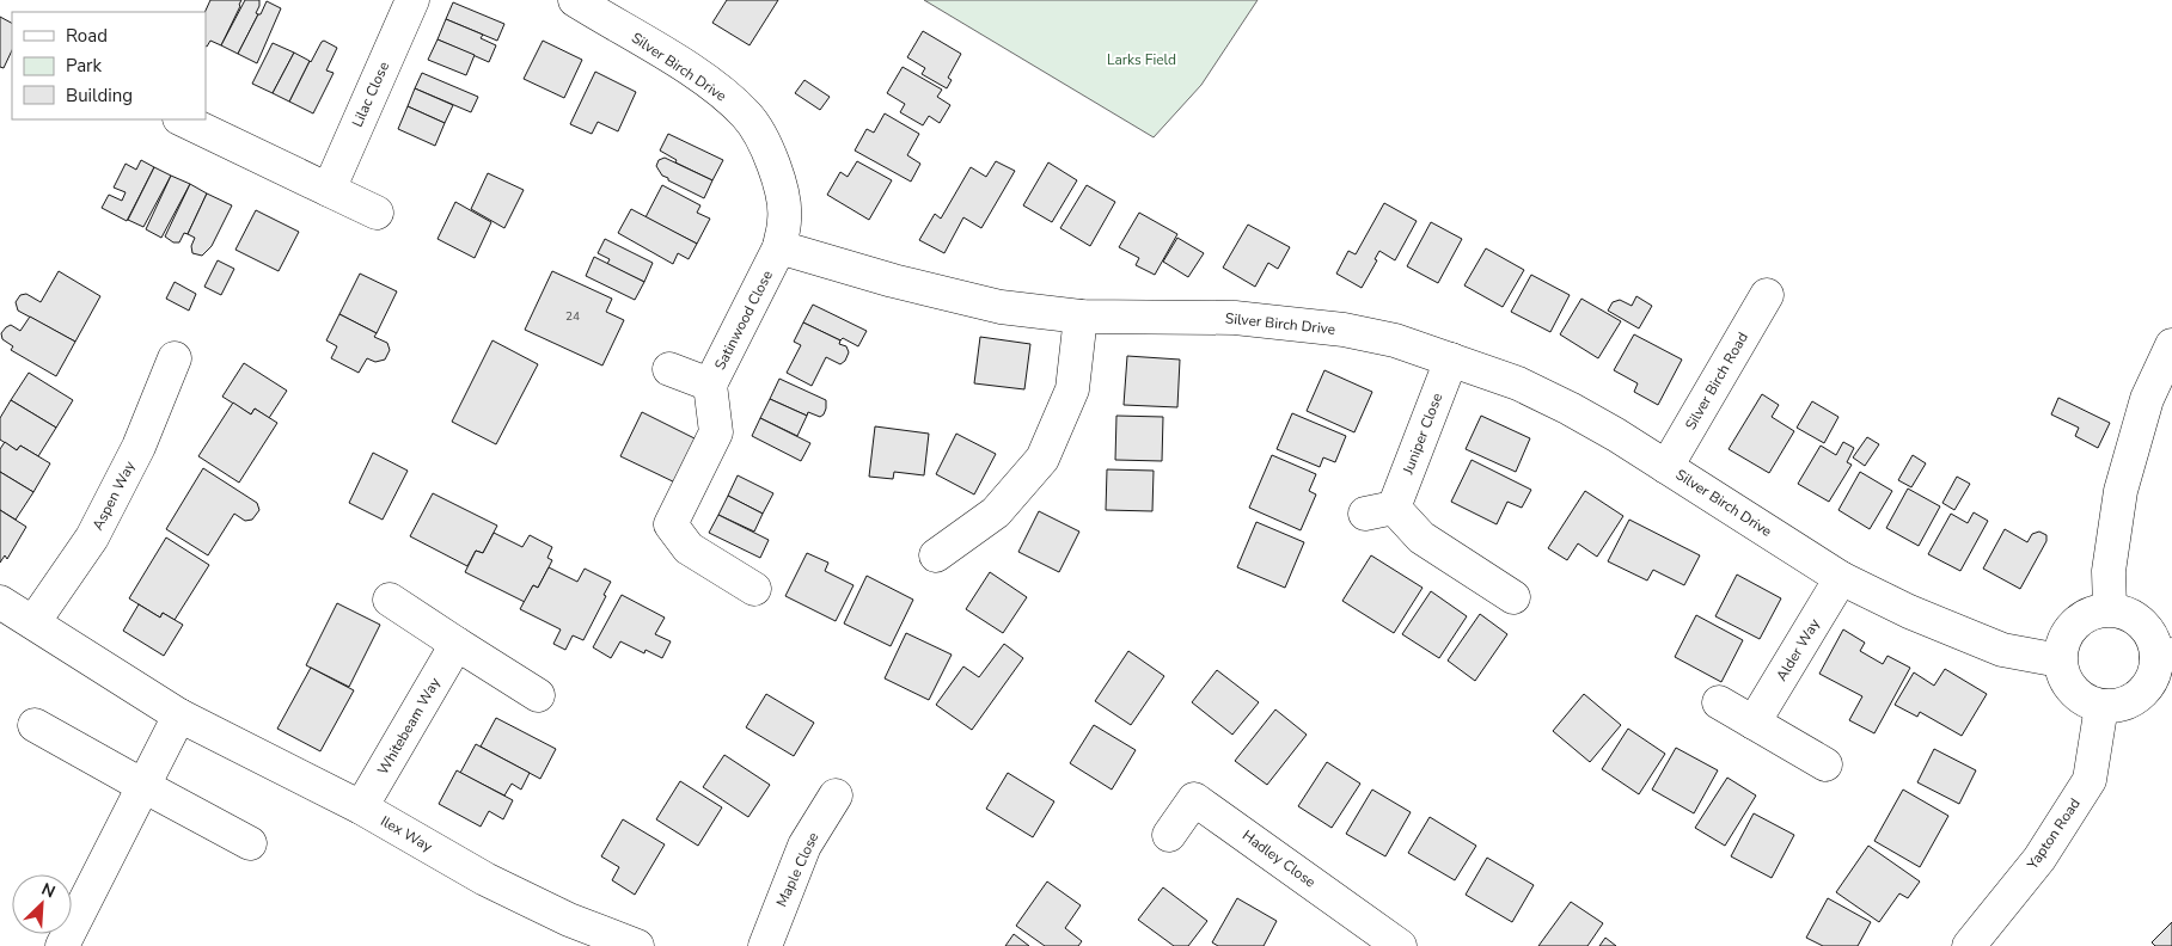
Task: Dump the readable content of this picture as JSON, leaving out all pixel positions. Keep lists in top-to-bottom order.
{
  "streets": {
    "street": [
      "Silver Birch Drive",
      "Lilac Close",
      "Satinwood Close",
      "Silver Birch Road",
      "Juniper Close",
      "Aspen Way",
      "Alder Way",
      "Whitebeam Way",
      "Ilex Way",
      "Yapton Road",
      "Hadley Close",
      "Maple Close"
    ]
  },
  "crossings": [
    ["Silver Birch Drive", "Satinwood Close"],
    ["Silver Birch Drive", "Silver Birch Road"],
    ["Silver Birch Drive", "Juniper Close"],
    ["Silver Birch Drive", "Alder Way"],
    ["Silver Birch Drive", "Yapton Road"],
    ["Aspen Way", "Ilex Way"],
    ["Whitebeam Way", "Ilex Way"]
  ],
  "parks": ["Larks Field"],
  "house_numbers": ["24"],
  "legend": ["Road", "Park", "Building"],
  "north": "top right"
}
